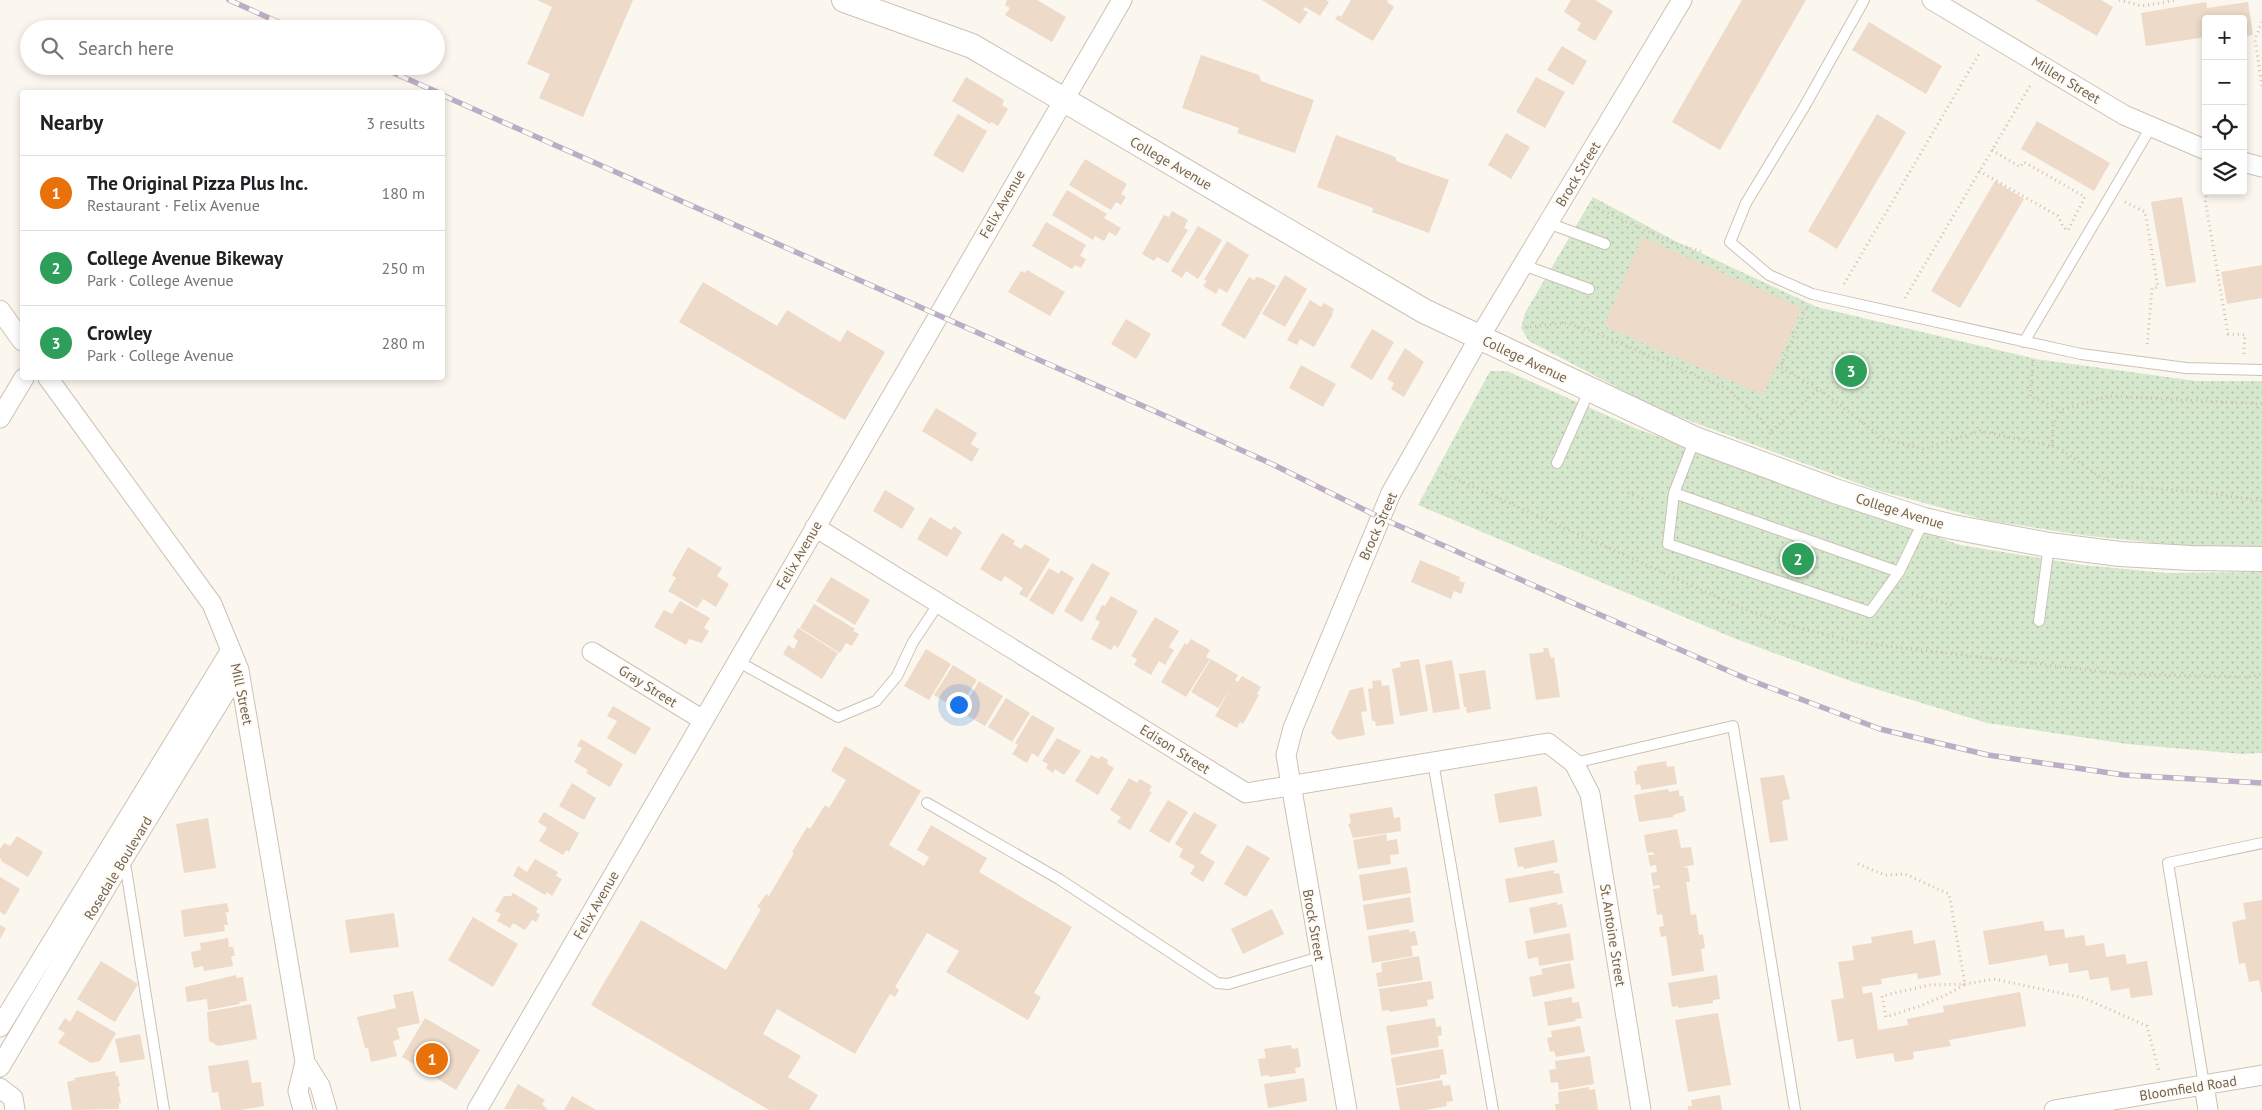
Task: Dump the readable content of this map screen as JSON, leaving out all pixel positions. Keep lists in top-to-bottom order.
{
  "streets": {
    "street": [
      "Millen Street",
      "College Avenue",
      "Brock Street",
      "Felix Avenue",
      "Gray Street",
      "Mill Street",
      "Edison Street",
      "Rosedale Boulevard",
      "St. Antoine Street",
      "Bloomfield Road"
    ]
  },
  "crossings": [
    ["College Avenue", "Brock Street"],
    ["College Avenue", "Felix Avenue"],
    ["Brock Street", "Edison Street"],
    ["Felix Avenue", "Gray Street"],
    ["Felix Avenue", "Edison Street"],
    ["Mill Street", "Rosedale Boulevard"],
    ["Edison Street", "St. Antoine Street"]
  ],
  "page": {
    "map_buttons": ["+", "−"],
    "search": "Search here",
    "heading": ["Nearby", "3 results"],
    "list": [
      {
        "mark": "1",
        "name": "The Original Pizza Plus Inc.",
        "note": "Restaurant · Felix Avenue",
        "value": "180 m"
      },
      {
        "mark": "2",
        "name": "College Avenue Bikeway",
        "note": "Park · College Avenue",
        "value": "250 m"
      },
      {
        "mark": "3",
        "name": "Crowley",
        "note": "Park · College Avenue",
        "value": "280 m"
      }
    ],
    "pins": ["3", "2", "1"]
  }
}
